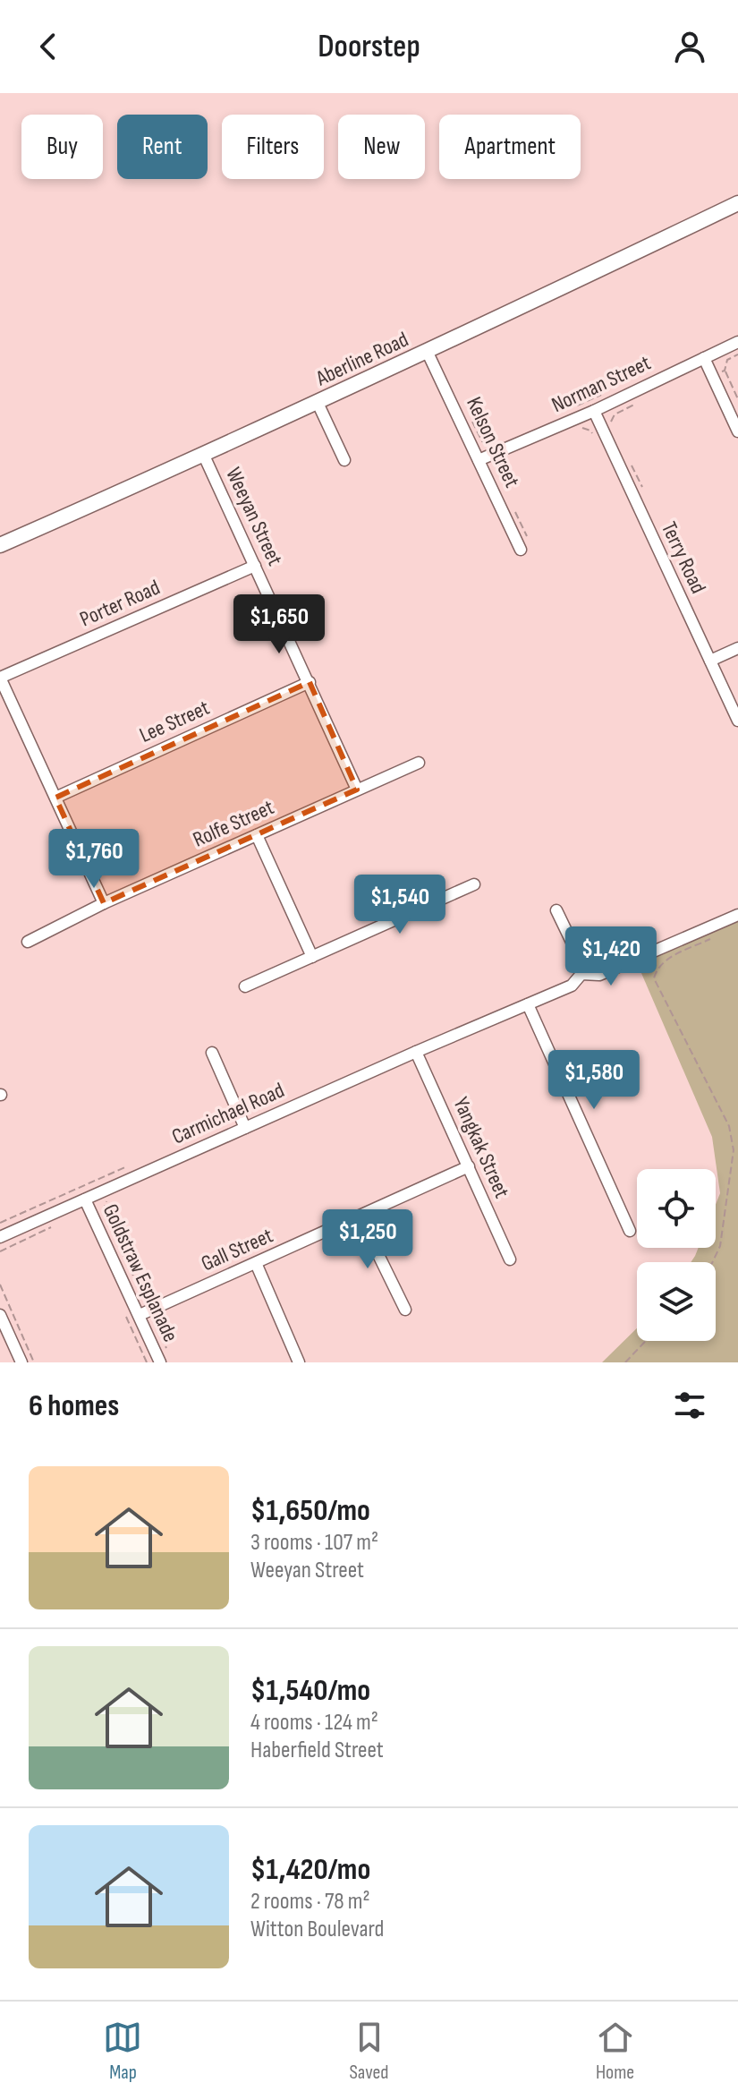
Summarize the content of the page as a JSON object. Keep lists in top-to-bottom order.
{
  "streets": {
    "street": [
      "Aberline Road",
      "Norman Street",
      "Kelson Street",
      "Weeyan Street",
      "Terry Road",
      "Porter Road",
      "Lee Street",
      "Rolfe Street",
      "Carmichael Road",
      "Yangkak Street",
      "Gall Street",
      "Goldstraw Esplanade"
    ]
  },
  "crossings": [
    ["Aberline Road", "Kelson Street"],
    ["Aberline Road", "Weeyan Street"],
    ["Norman Street", "Kelson Street"],
    ["Norman Street", "Terry Road"],
    ["Weeyan Street", "Porter Road"],
    ["Weeyan Street", "Lee Street"],
    ["Weeyan Street", "Rolfe Street"],
    ["Carmichael Road", "Yangkak Street"],
    ["Carmichael Road", "Goldstraw Esplanade"],
    ["Yangkak Street", "Gall Street"],
    ["Gall Street", "Goldstraw Esplanade"]
  ],
  "page": {
    "header": "Doorstep",
    "chip": [
      "Buy",
      "Rent",
      "Filters",
      "New",
      "Apartment"
    ],
    "price": [
      "$1,650",
      "$1,760",
      "$1,540",
      "$1,420",
      "$1,580",
      "$1,250"
    ],
    "heading": "6 homes",
    "list": [
      {
        "name": "$1,650/mo",
        "note": "3 rooms · 107 m² · Weeyan Street"
      },
      {
        "name": "$1,540/mo",
        "note": "4 rooms · 124 m² · Haberfield Street"
      },
      {
        "name": "$1,420/mo",
        "note": "2 rooms · 78 m² · Witton Boulevard"
      }
    ],
    "tabs": ["Map", "Saved", "Home"]
  }
}
